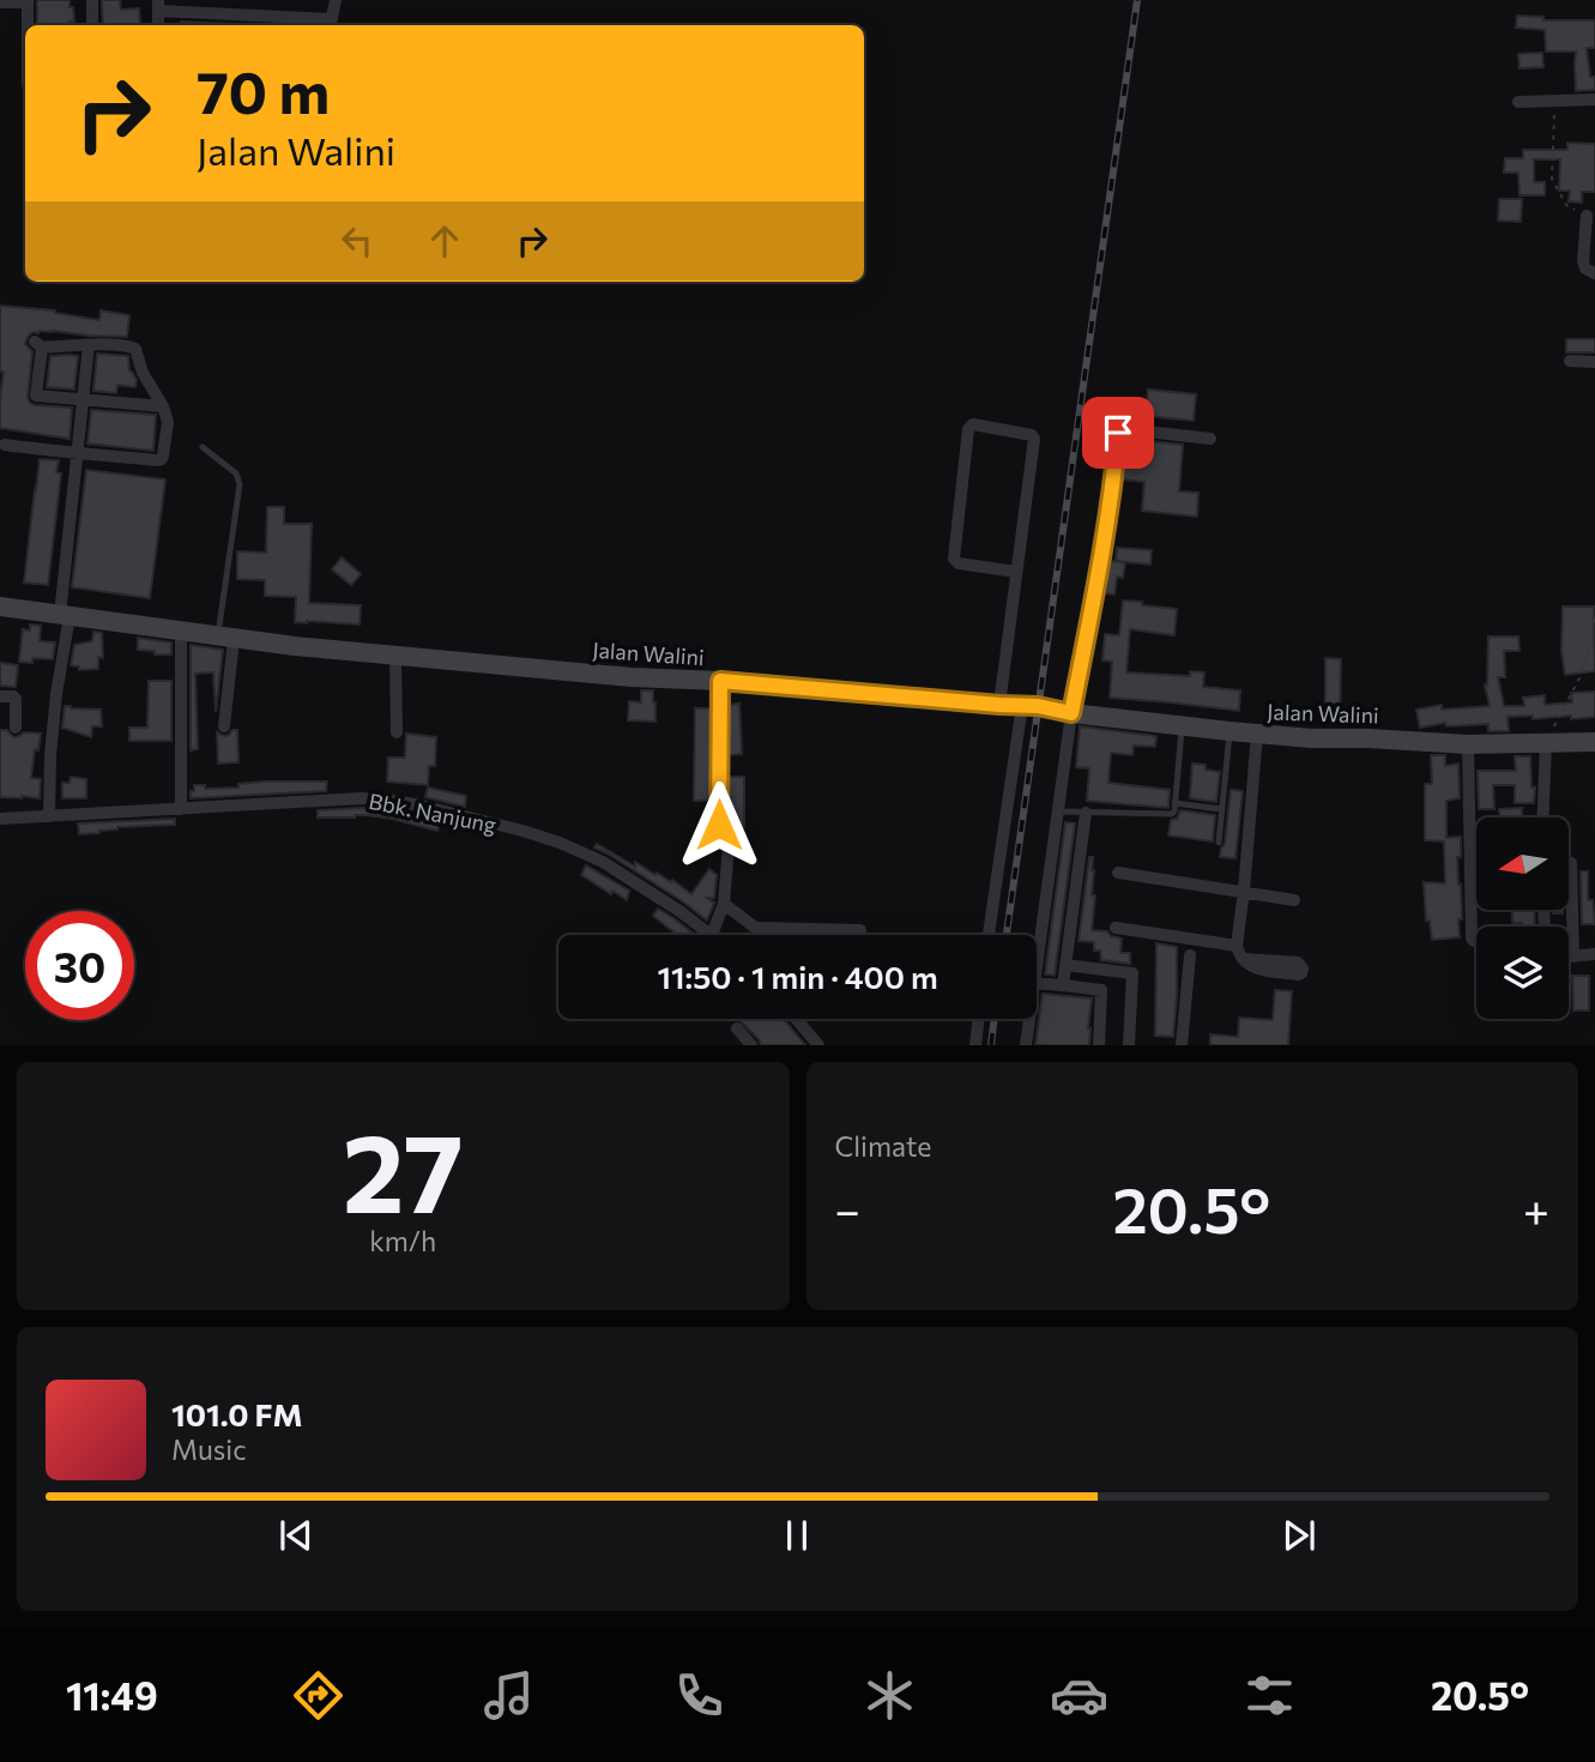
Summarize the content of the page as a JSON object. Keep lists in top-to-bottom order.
{
  "streets": {
    "street": ["Jalan Walini", "Bbk. Nanjung"]
  },
  "north": "left",
  "page": {
    "turn": ["70 m", "Jalan Walini"],
    "limit": "30",
    "trip": "11:50 · 1 min · 400 m",
    "tile": [
      ["27", "km/h"],
      "Climate"
    ],
    "heat": ["−", "20.5°", "+"],
    "song": ["101.0 FM", "Music"],
    "tabs": ["11:49", "20.5°"]
  }
}
